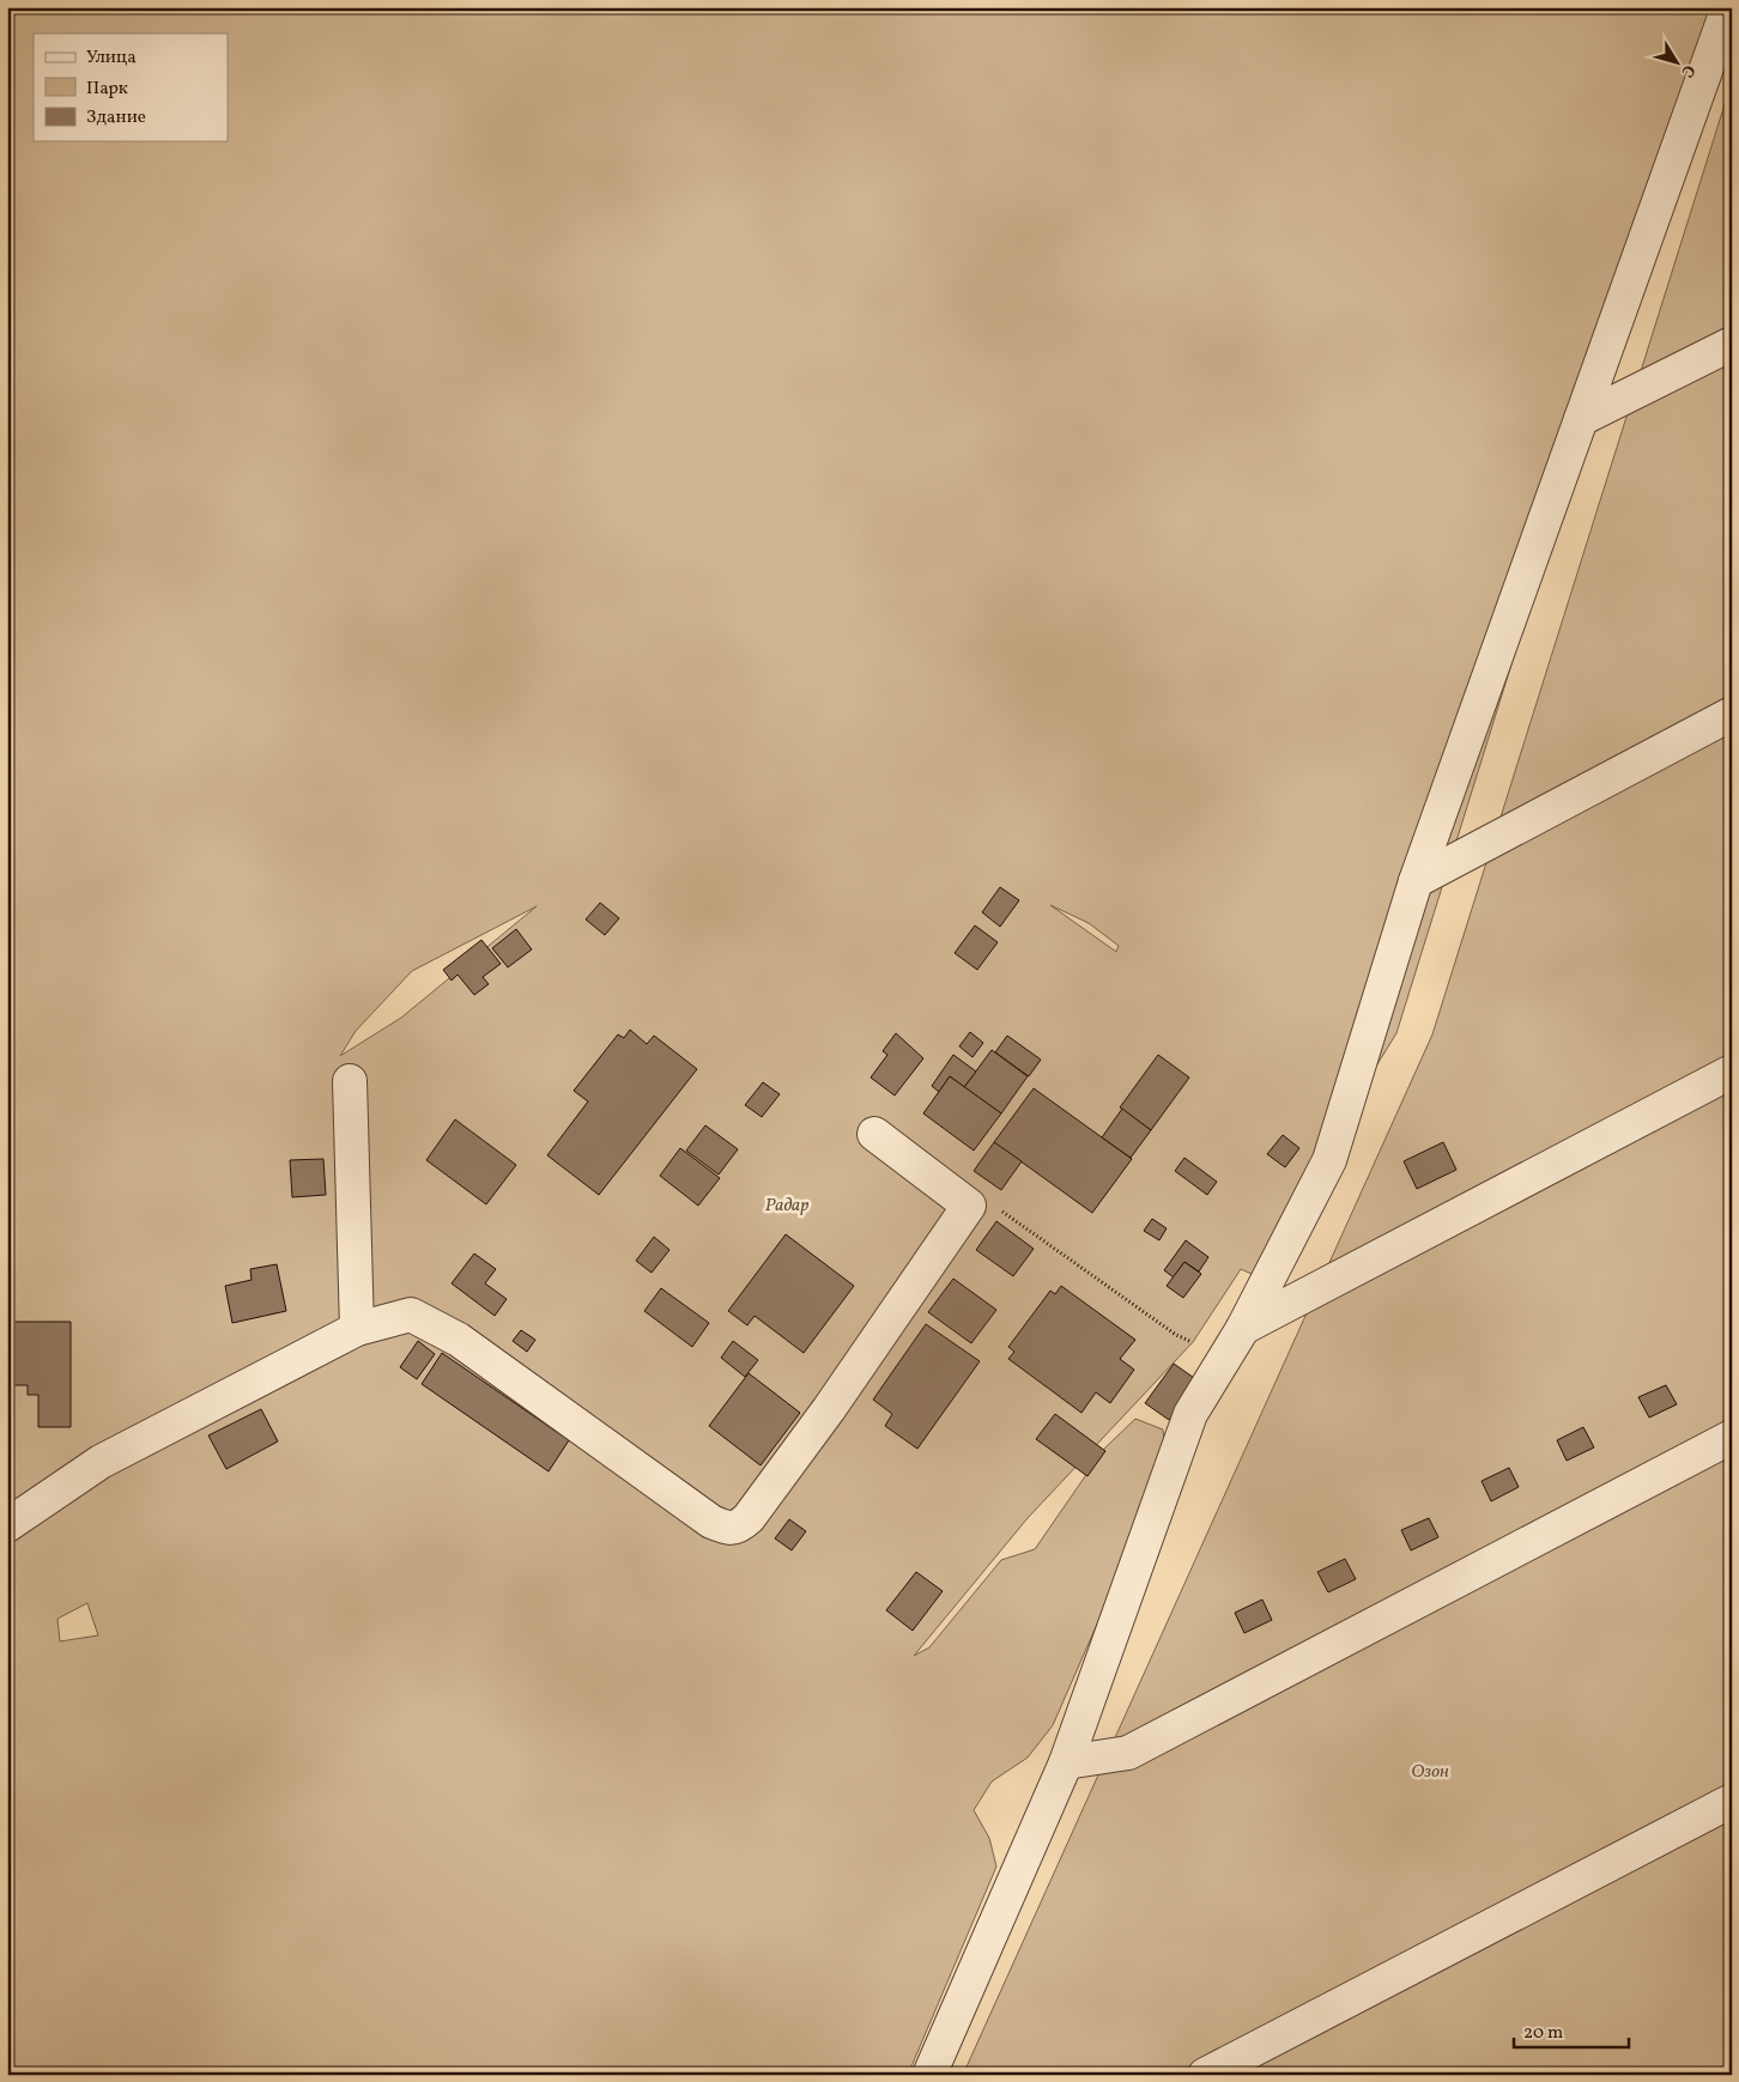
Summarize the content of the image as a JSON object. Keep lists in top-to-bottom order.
{
  "parks": ["Радар", "Озон"],
  "legend": ["Улица", "Парк", "Здание"],
  "scale_bar": "20 m",
  "north": "bottom right"
}
